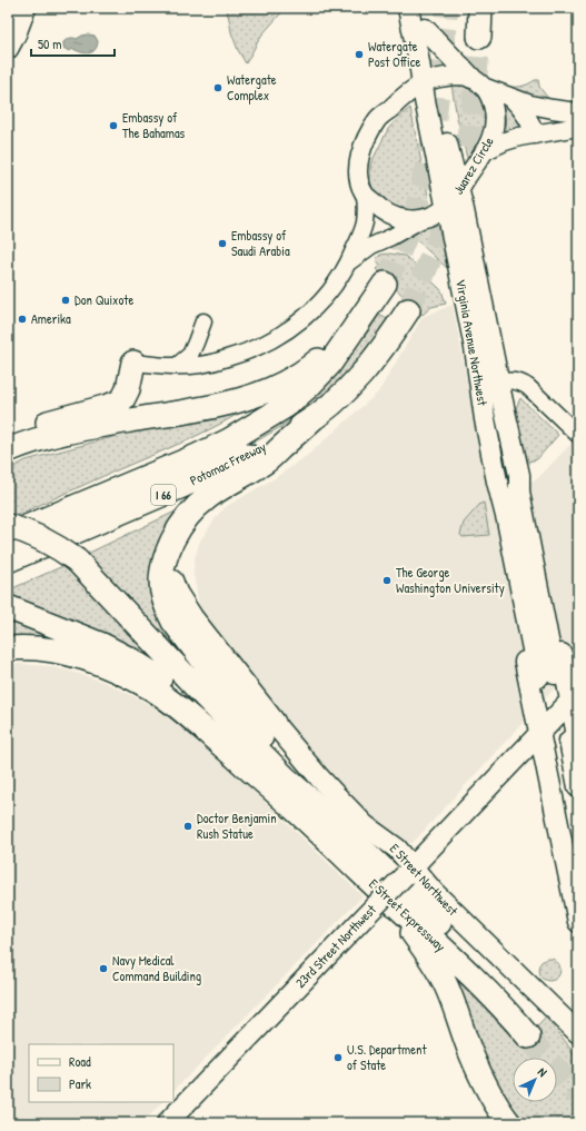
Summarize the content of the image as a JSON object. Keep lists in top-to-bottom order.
{
  "streets": {
    "highway": ["Potomac Freeway", "I 66", "E Street Expressway"],
    "main road": [
      "Juarez Circle",
      "Virginia Avenue Northwest",
      "E Street Northwest",
      "23rd Street Northwest"
    ]
  },
  "crossings": [
    ["Juarez Circle", "Virginia Avenue Northwest"],
    ["E Street Northwest", "23rd Street Northwest"],
    ["E Street Expressway", "23rd Street Northwest"]
  ],
  "places": [
    "Watergate Post Office",
    "Watergate Complex",
    "Embassy of The Bahamas",
    "Embassy of Saudi Arabia",
    "Don Quixote",
    "Amerika",
    "The George Washington University",
    "Doctor Benjamin Rush Statue",
    "Navy Medical Command Building",
    "U.S. Department of State"
  ],
  "legend": ["Road", "Park"],
  "scale_bar": "50 m",
  "north": "top right"
}
